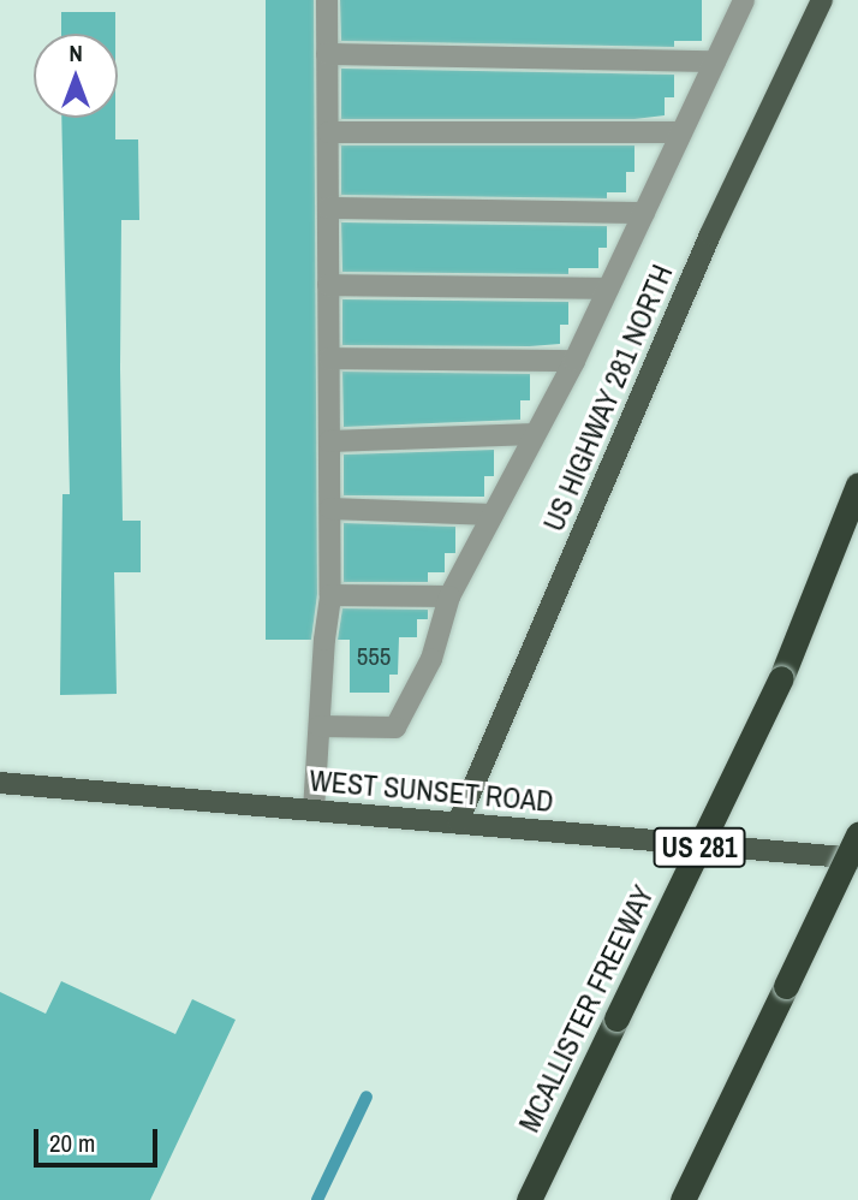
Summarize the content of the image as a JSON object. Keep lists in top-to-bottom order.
{
  "streets": {
    "highway": ["US 281", "MCALLISTER FREEWAY"],
    "main road": ["US HIGHWAY 281 NORTH", "WEST SUNSET ROAD"]
  },
  "crossings": [
    ["US HIGHWAY 281 NORTH", "WEST SUNSET ROAD"]
  ],
  "house_numbers": ["555"],
  "scale_bar": "20 m",
  "north": "top"
}
